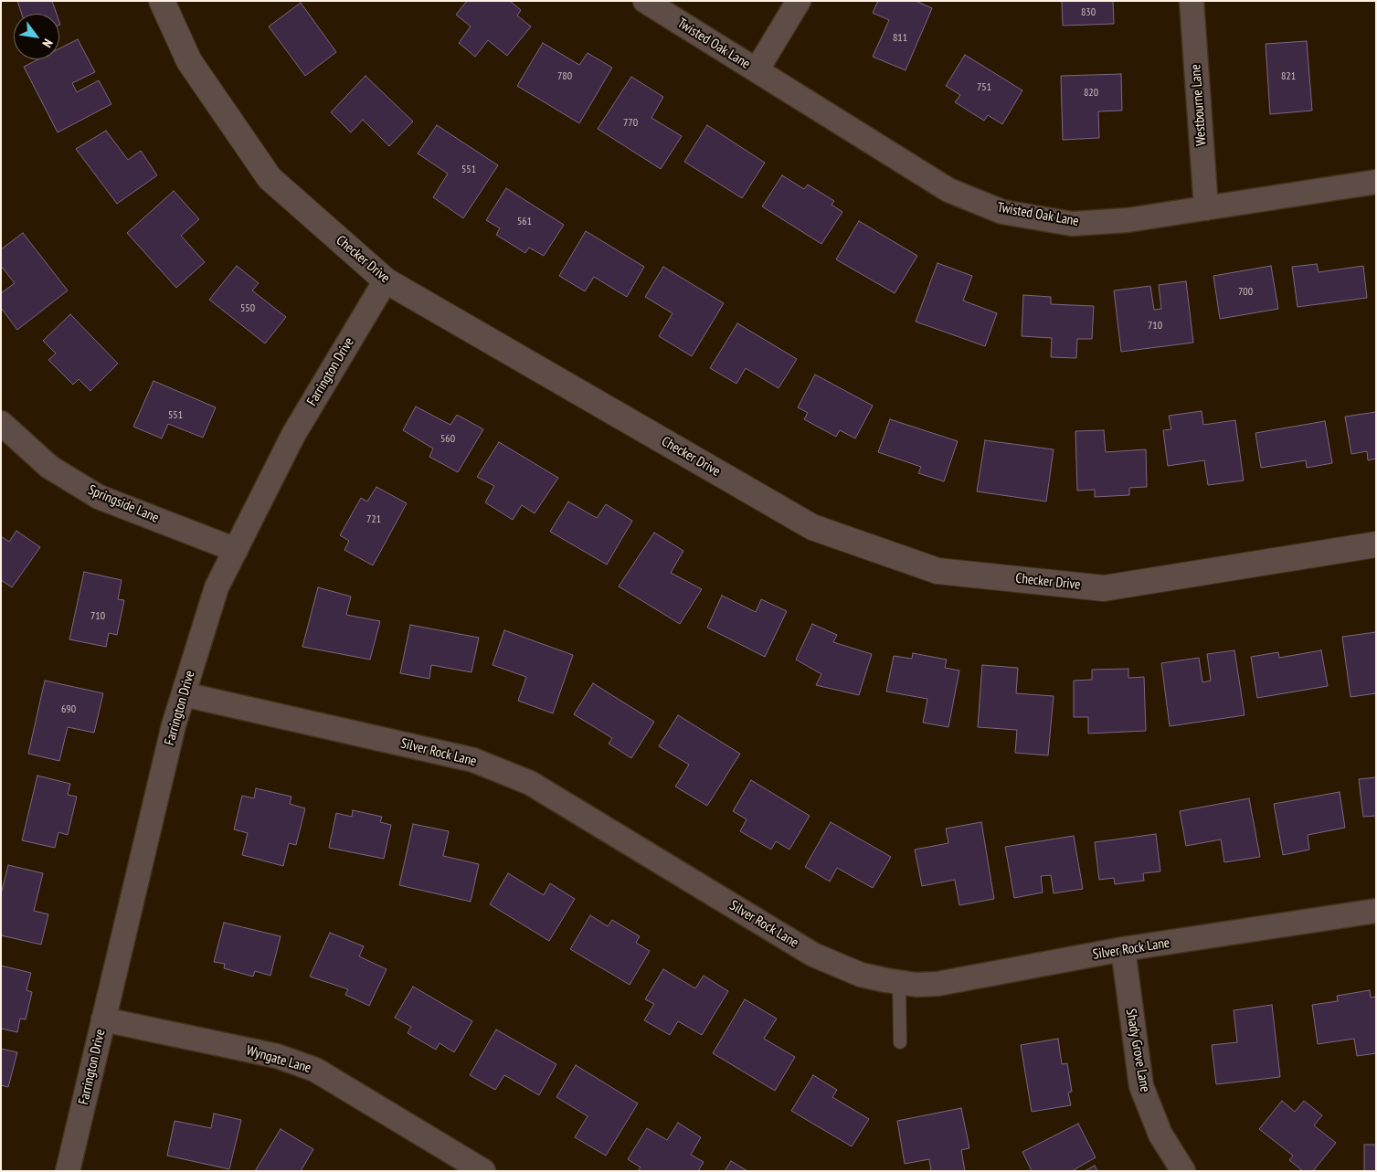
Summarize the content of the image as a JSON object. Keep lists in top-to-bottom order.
{
  "streets": {
    "street": [
      "Twisted Oak Lane",
      "Westbourne Lane",
      "Checker Drive",
      "Farrington Drive",
      "Springside Lane",
      "Silver Rock Lane",
      "Shady Grove Lane",
      "Wyngate Lane"
    ]
  },
  "crossings": [
    ["Twisted Oak Lane", "Westbourne Lane"],
    ["Checker Drive", "Farrington Drive"],
    ["Farrington Drive", "Springside Lane"],
    ["Farrington Drive", "Silver Rock Lane"],
    ["Farrington Drive", "Wyngate Lane"],
    ["Silver Rock Lane", "Shady Grove Lane"]
  ],
  "house_numbers": [
    "830",
    "811",
    "780",
    "821",
    "751",
    "820",
    "770",
    "551",
    "561",
    "700",
    "550",
    "710",
    "551",
    "560",
    "721",
    "710",
    "690"
  ],
  "north": "bottom right"
}
